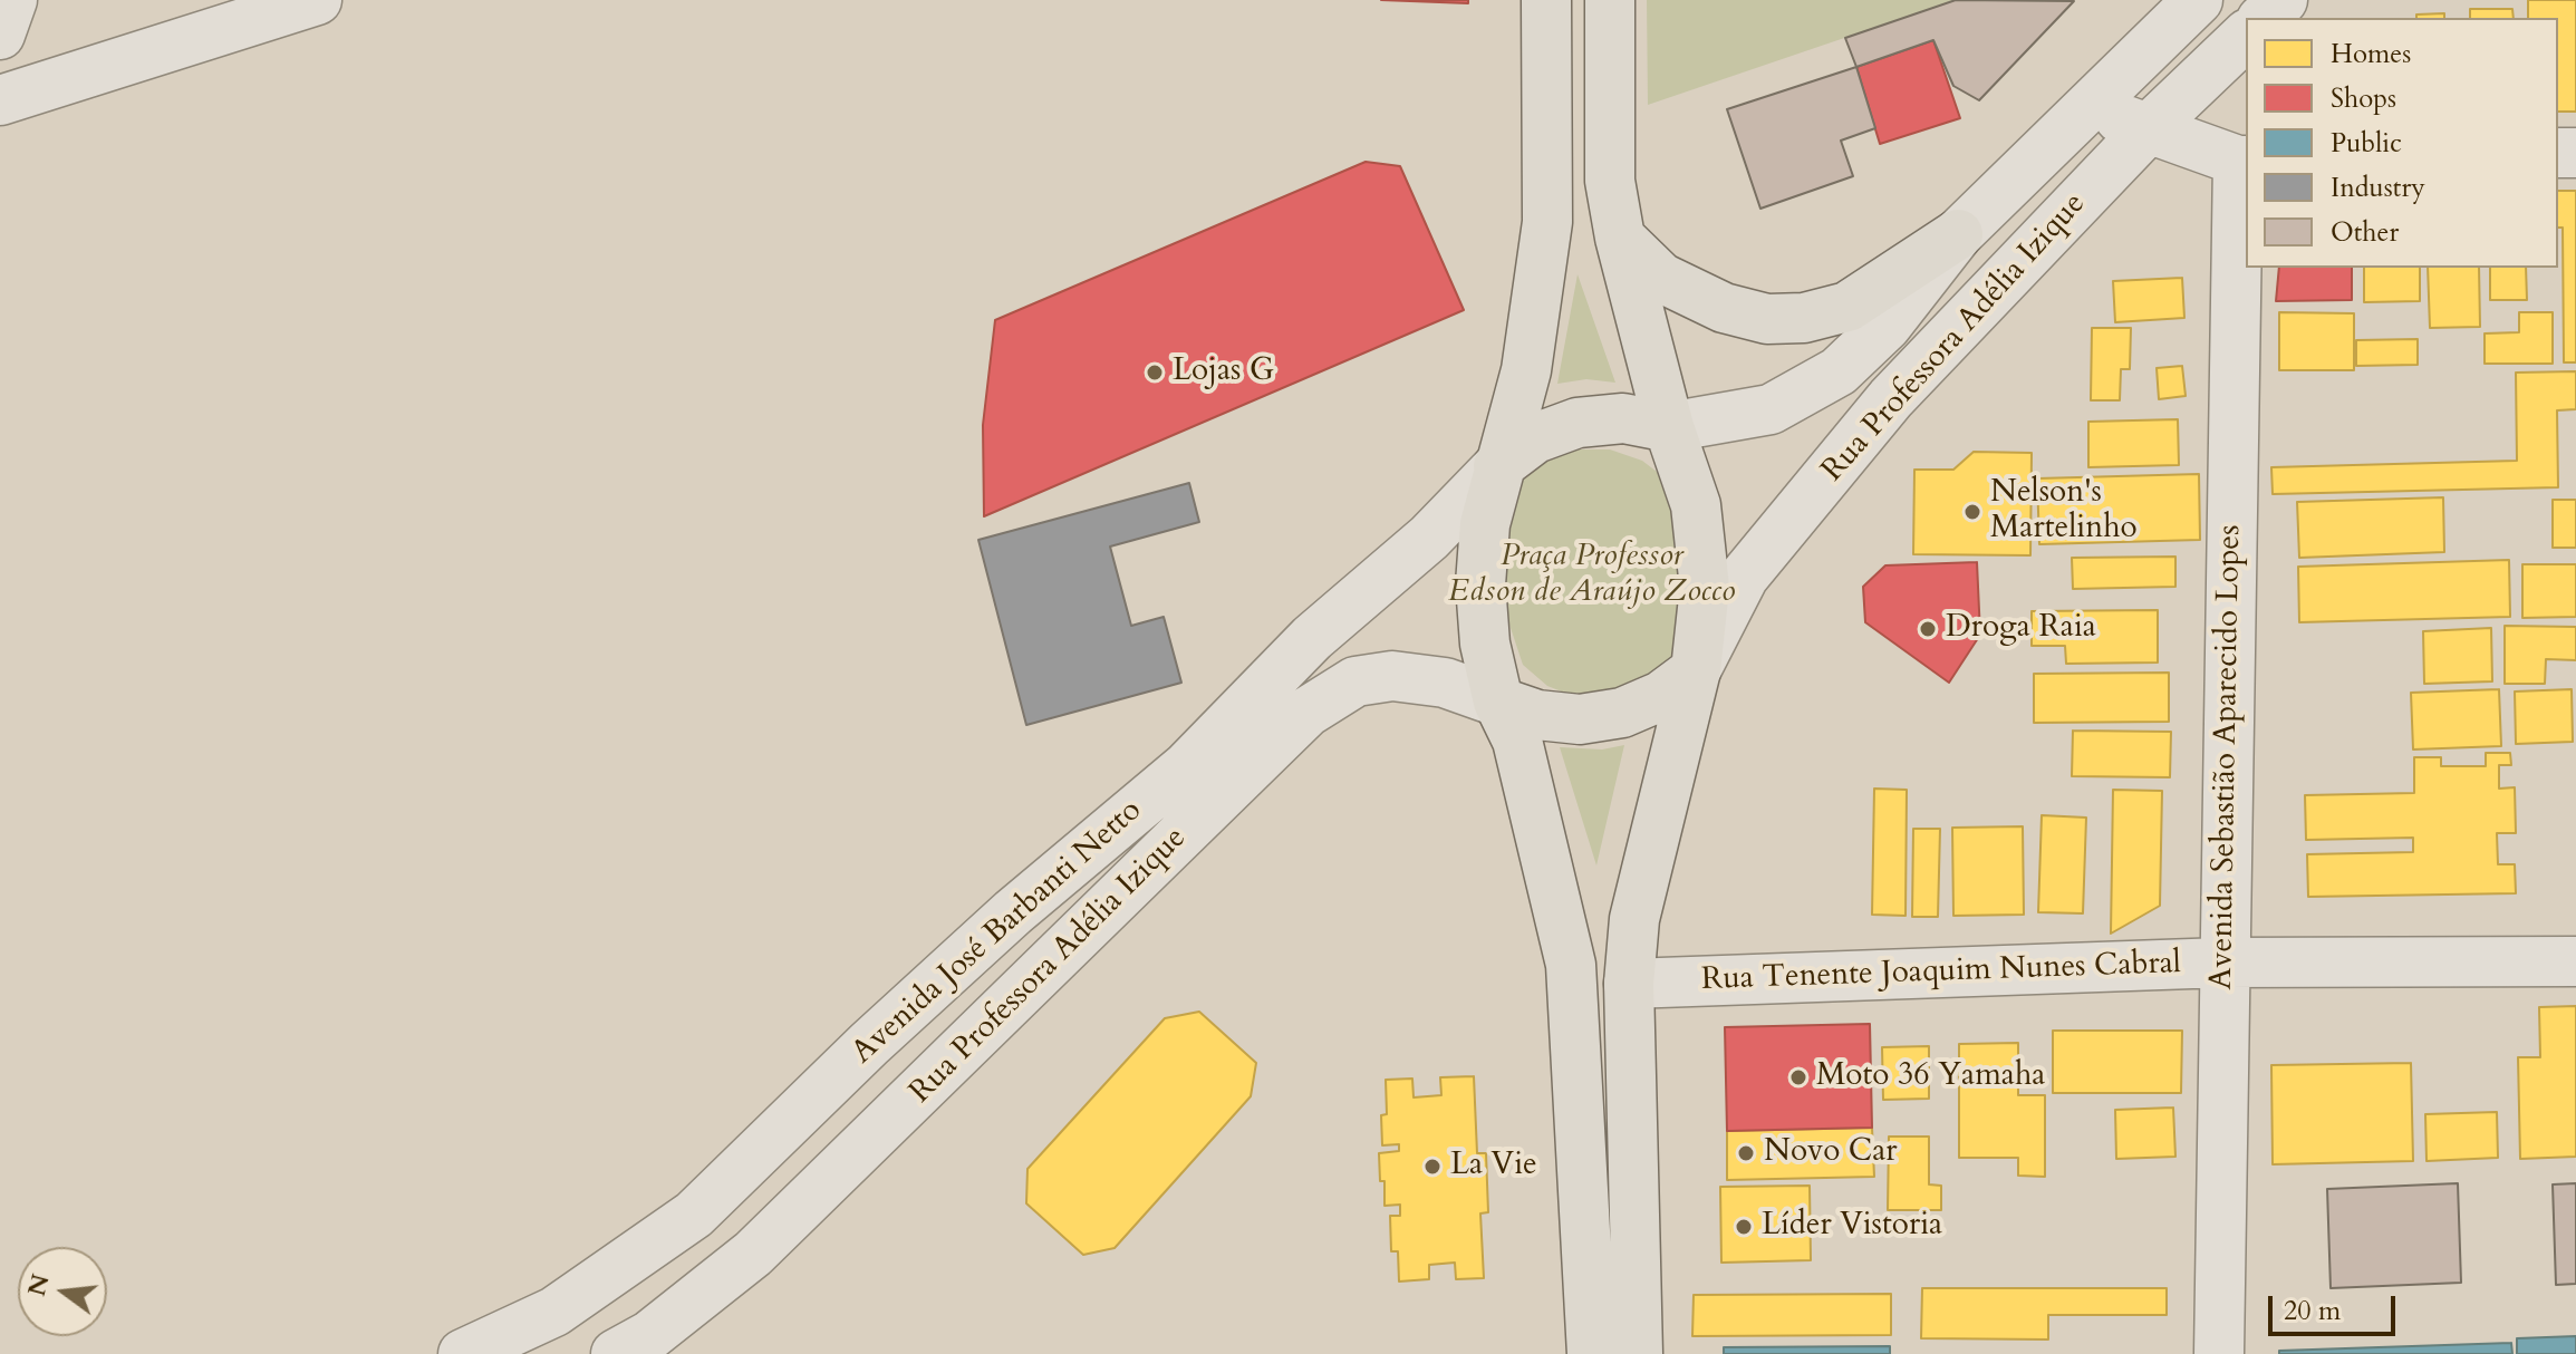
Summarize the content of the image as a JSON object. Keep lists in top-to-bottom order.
{
  "streets": {
    "street": [
      "Rua Professora Adélia Izique",
      "Avenida Sebastião Aparecido Lopes",
      "Avenida José Barbanti Netto",
      "Rua Tenente Joaquim Nunes Cabral"
    ]
  },
  "crossings": [
    ["Rua Professora Adélia Izique", "Avenida José Barbanti Netto"],
    ["Avenida Sebastião Aparecido Lopes", "Rua Tenente Joaquim Nunes Cabral"]
  ],
  "parks": ["Praça Professor Edson de Araújo Zocco"],
  "places": [
    "Lojas G",
    "Nelson's Martelinho",
    "Droga Raia",
    "Moto 36 Yamaha",
    "Novo Car",
    "La Vie",
    "Líder Vistoria"
  ],
  "legend": [
    "Homes",
    "Shops",
    "Public",
    "Industry",
    "Other"
  ],
  "scale_bar": "20 m",
  "north": "left"
}
